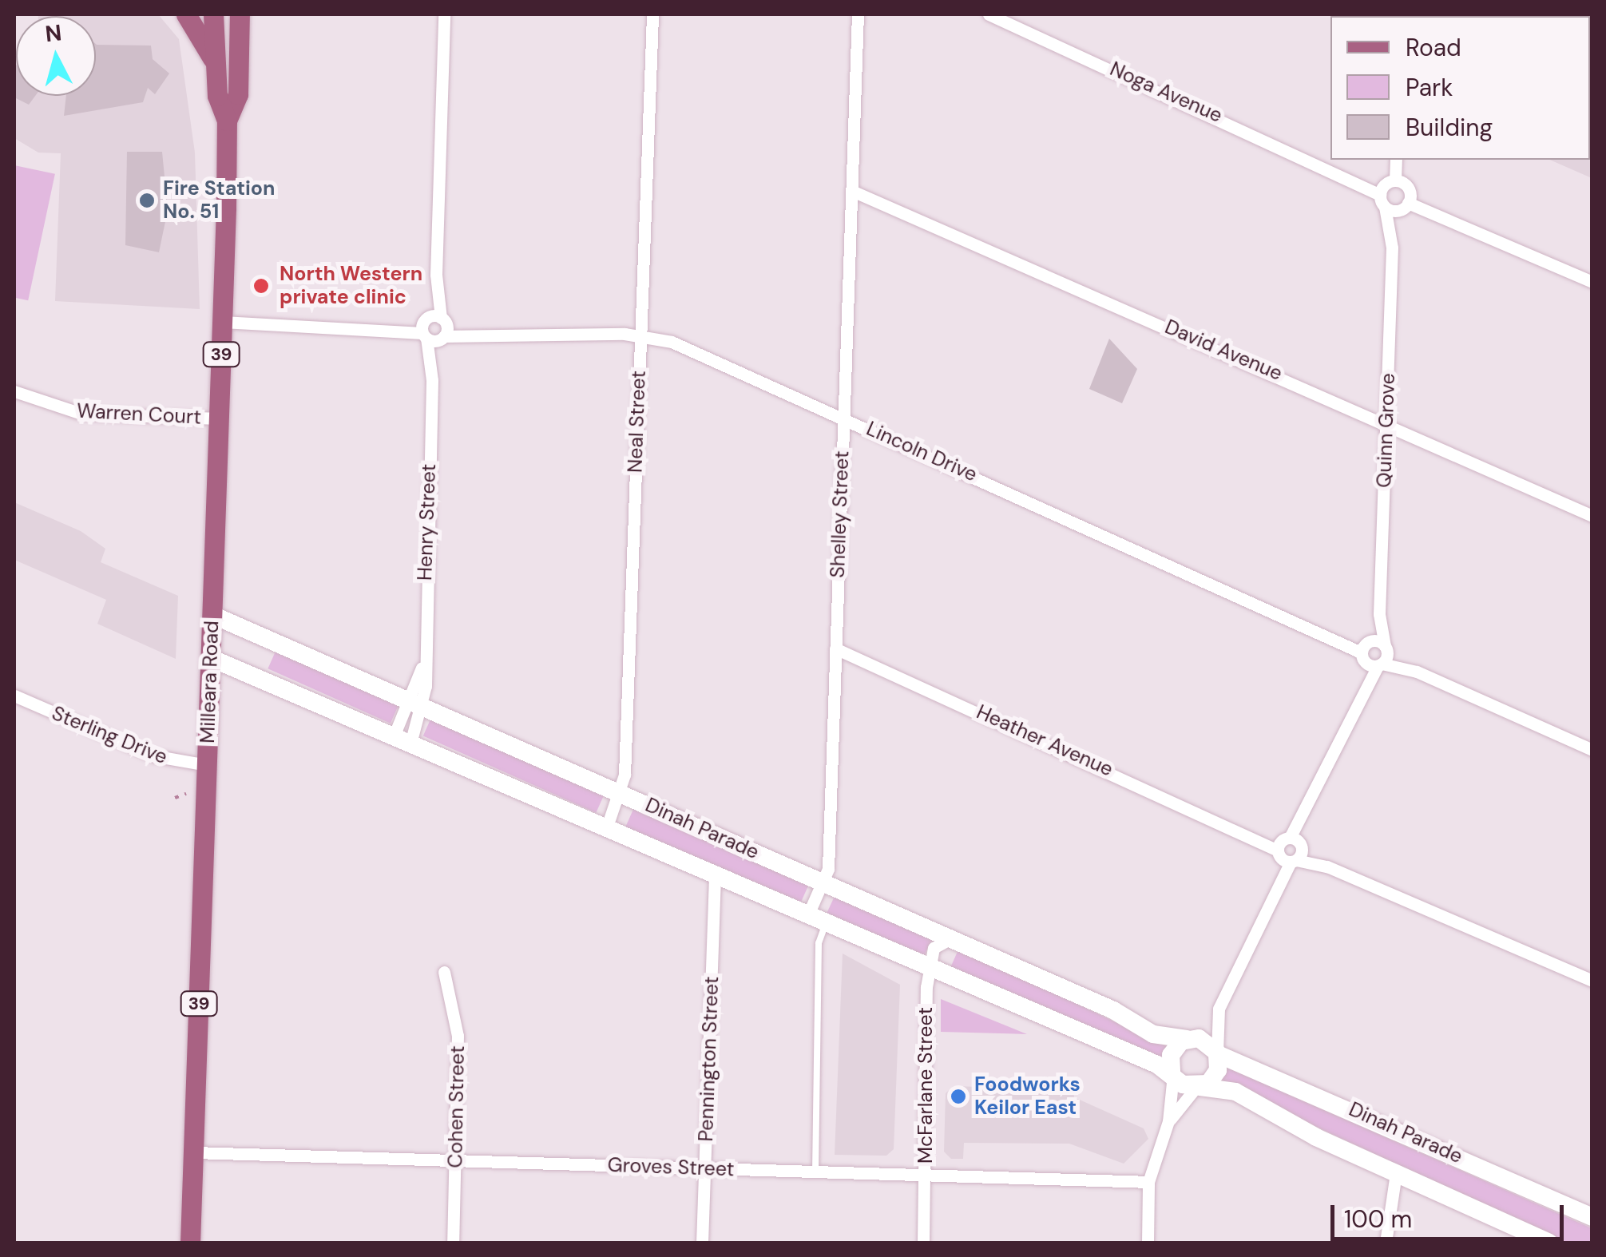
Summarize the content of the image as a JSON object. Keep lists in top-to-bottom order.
{
  "streets": {
    "main road": ["39", "Milleara Road"],
    "street": [
      "Noga Avenue",
      "David Avenue",
      "Warren Court",
      "Neal Street",
      "Quinn Grove",
      "Lincoln Drive",
      "Shelley Street",
      "Henry Street",
      "Sterling Drive",
      "Heather Avenue",
      "Dinah Parade",
      "Pennington Street",
      "McFarlane Street",
      "Cohen Street",
      "Groves Street"
    ]
  },
  "crossings": [
    ["Noga Avenue", "Quinn Grove"],
    ["David Avenue", "Quinn Grove"],
    ["David Avenue", "Shelley Street"],
    ["39", "Milleara Road"],
    ["Warren Court", "Milleara Road"],
    ["Neal Street", "Lincoln Drive"],
    ["Neal Street", "Dinah Parade"],
    ["Quinn Grove", "Lincoln Drive"],
    ["Quinn Grove", "Heather Avenue"],
    ["Quinn Grove", "Dinah Parade"],
    ["Lincoln Drive", "Shelley Street"],
    ["Lincoln Drive", "Henry Street"],
    ["Lincoln Drive", "Milleara Road"],
    ["Shelley Street", "Heather Avenue"],
    ["Shelley Street", "Dinah Parade"],
    ["Henry Street", "Dinah Parade"],
    ["Milleara Road", "Sterling Drive"],
    ["Milleara Road", "Dinah Parade"],
    ["Milleara Road", "Groves Street"],
    ["Dinah Parade", "Pennington Street"],
    ["Dinah Parade", "McFarlane Street"],
    ["Pennington Street", "Groves Street"],
    ["McFarlane Street", "Groves Street"],
    ["Cohen Street", "Groves Street"]
  ],
  "places": ["Fire Station No. 51", "North Western private clinic", "Foodworks Keilor East"],
  "legend": ["Road", "Park", "Building"],
  "scale_bar": "100 m",
  "north": "top"
}
